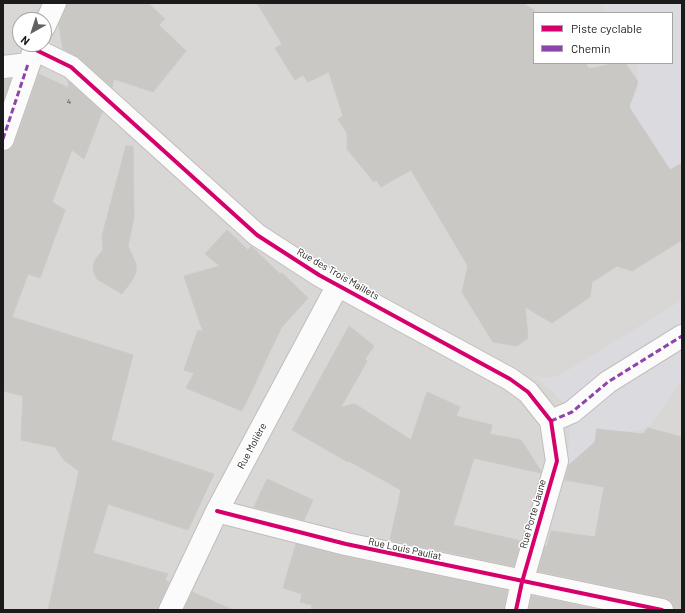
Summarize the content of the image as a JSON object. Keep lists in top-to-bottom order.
{
  "streets": {
    "street": [
      "Rue des Trois Maillets",
      "Rue Molière",
      "Rue Porte Jaune",
      "Rue Louis Pauliat"
    ]
  },
  "crossings": [
    ["Rue des Trois Maillets", "Rue Molière"],
    ["Rue des Trois Maillets", "Rue Porte Jaune"],
    ["Rue Molière", "Rue Louis Pauliat"],
    ["Rue Porte Jaune", "Rue Louis Pauliat"]
  ],
  "house_numbers": ["4"],
  "legend": ["Piste cyclable", "Chemin"],
  "north": "bottom left"
}
